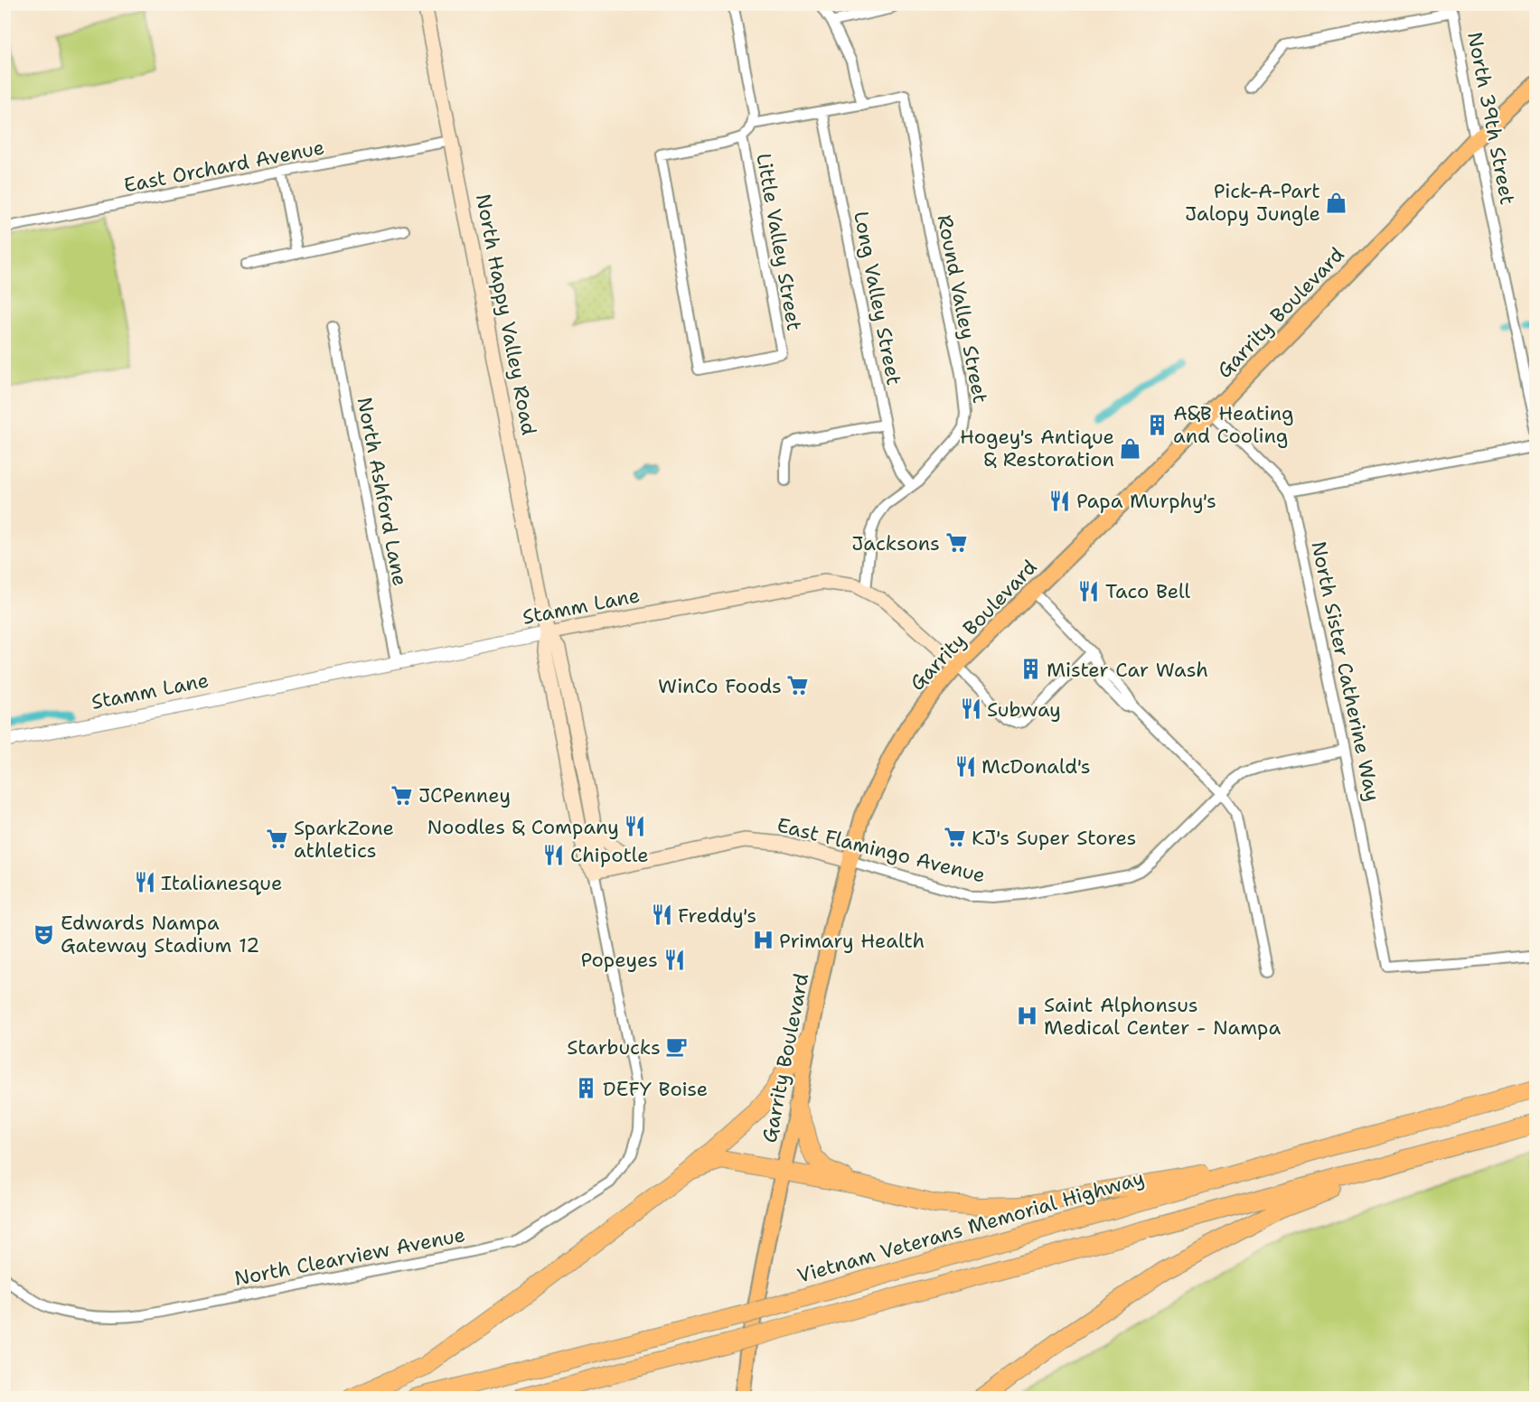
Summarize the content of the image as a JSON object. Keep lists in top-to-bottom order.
{
  "streets": {
    "highway": ["Vietnam Veterans Memorial Highway"],
    "main road": [
      "Garrity Boulevard",
      "North Happy Valley Road",
      "Stamm Lane",
      "East Flamingo Avenue"
    ],
    "street": [
      "North 39th Street",
      "East Orchard Avenue",
      "Little Valley Street",
      "Long Valley Street",
      "Round Valley Street",
      "North Ashford Lane",
      "North Sister Catherine Way",
      "North Clearview Avenue"
    ]
  },
  "crossings": [
    ["North 39th Street", "Garrity Boulevard"],
    ["East Orchard Avenue", "North Happy Valley Road"],
    ["Long Valley Street", "Round Valley Street"],
    ["Round Valley Street", "Stamm Lane"],
    ["Garrity Boulevard", "Stamm Lane"],
    ["Garrity Boulevard", "North Sister Catherine Way"],
    ["Garrity Boulevard", "East Flamingo Avenue"],
    ["North Happy Valley Road", "Stamm Lane"],
    ["North Happy Valley Road", "East Flamingo Avenue"],
    ["North Happy Valley Road", "North Clearview Avenue"],
    ["North Ashford Lane", "Stamm Lane"],
    ["North Sister Catherine Way", "East Flamingo Avenue"]
  ],
  "places": {
    "shop": ["Pick-A-Part Jalopy Jungle", "Hogey's Antique & Restoration"],
    "building": ["A&B Heating and Cooling", "Mister Car Wash", "DEFY Boise"],
    "restaurant": [
      "Papa Murphy's",
      "Taco Bell",
      "Subway",
      "McDonald's",
      "Noodles & Company",
      "Chipotle",
      "Italianesque",
      "Freddy's",
      "Popeyes"
    ],
    "supermarket": [
      "Jacksons",
      "WinCo Foods",
      "JCPenney",
      "KJ's Super Stores",
      "SparkZone athletics"
    ],
    "theatre": ["Edwards Nampa Gateway Stadium 12"],
    "hospital": ["Primary Health", "Saint Alphonsus Medical Center - Nampa"],
    "cafe": ["Starbucks"]
  }
}
